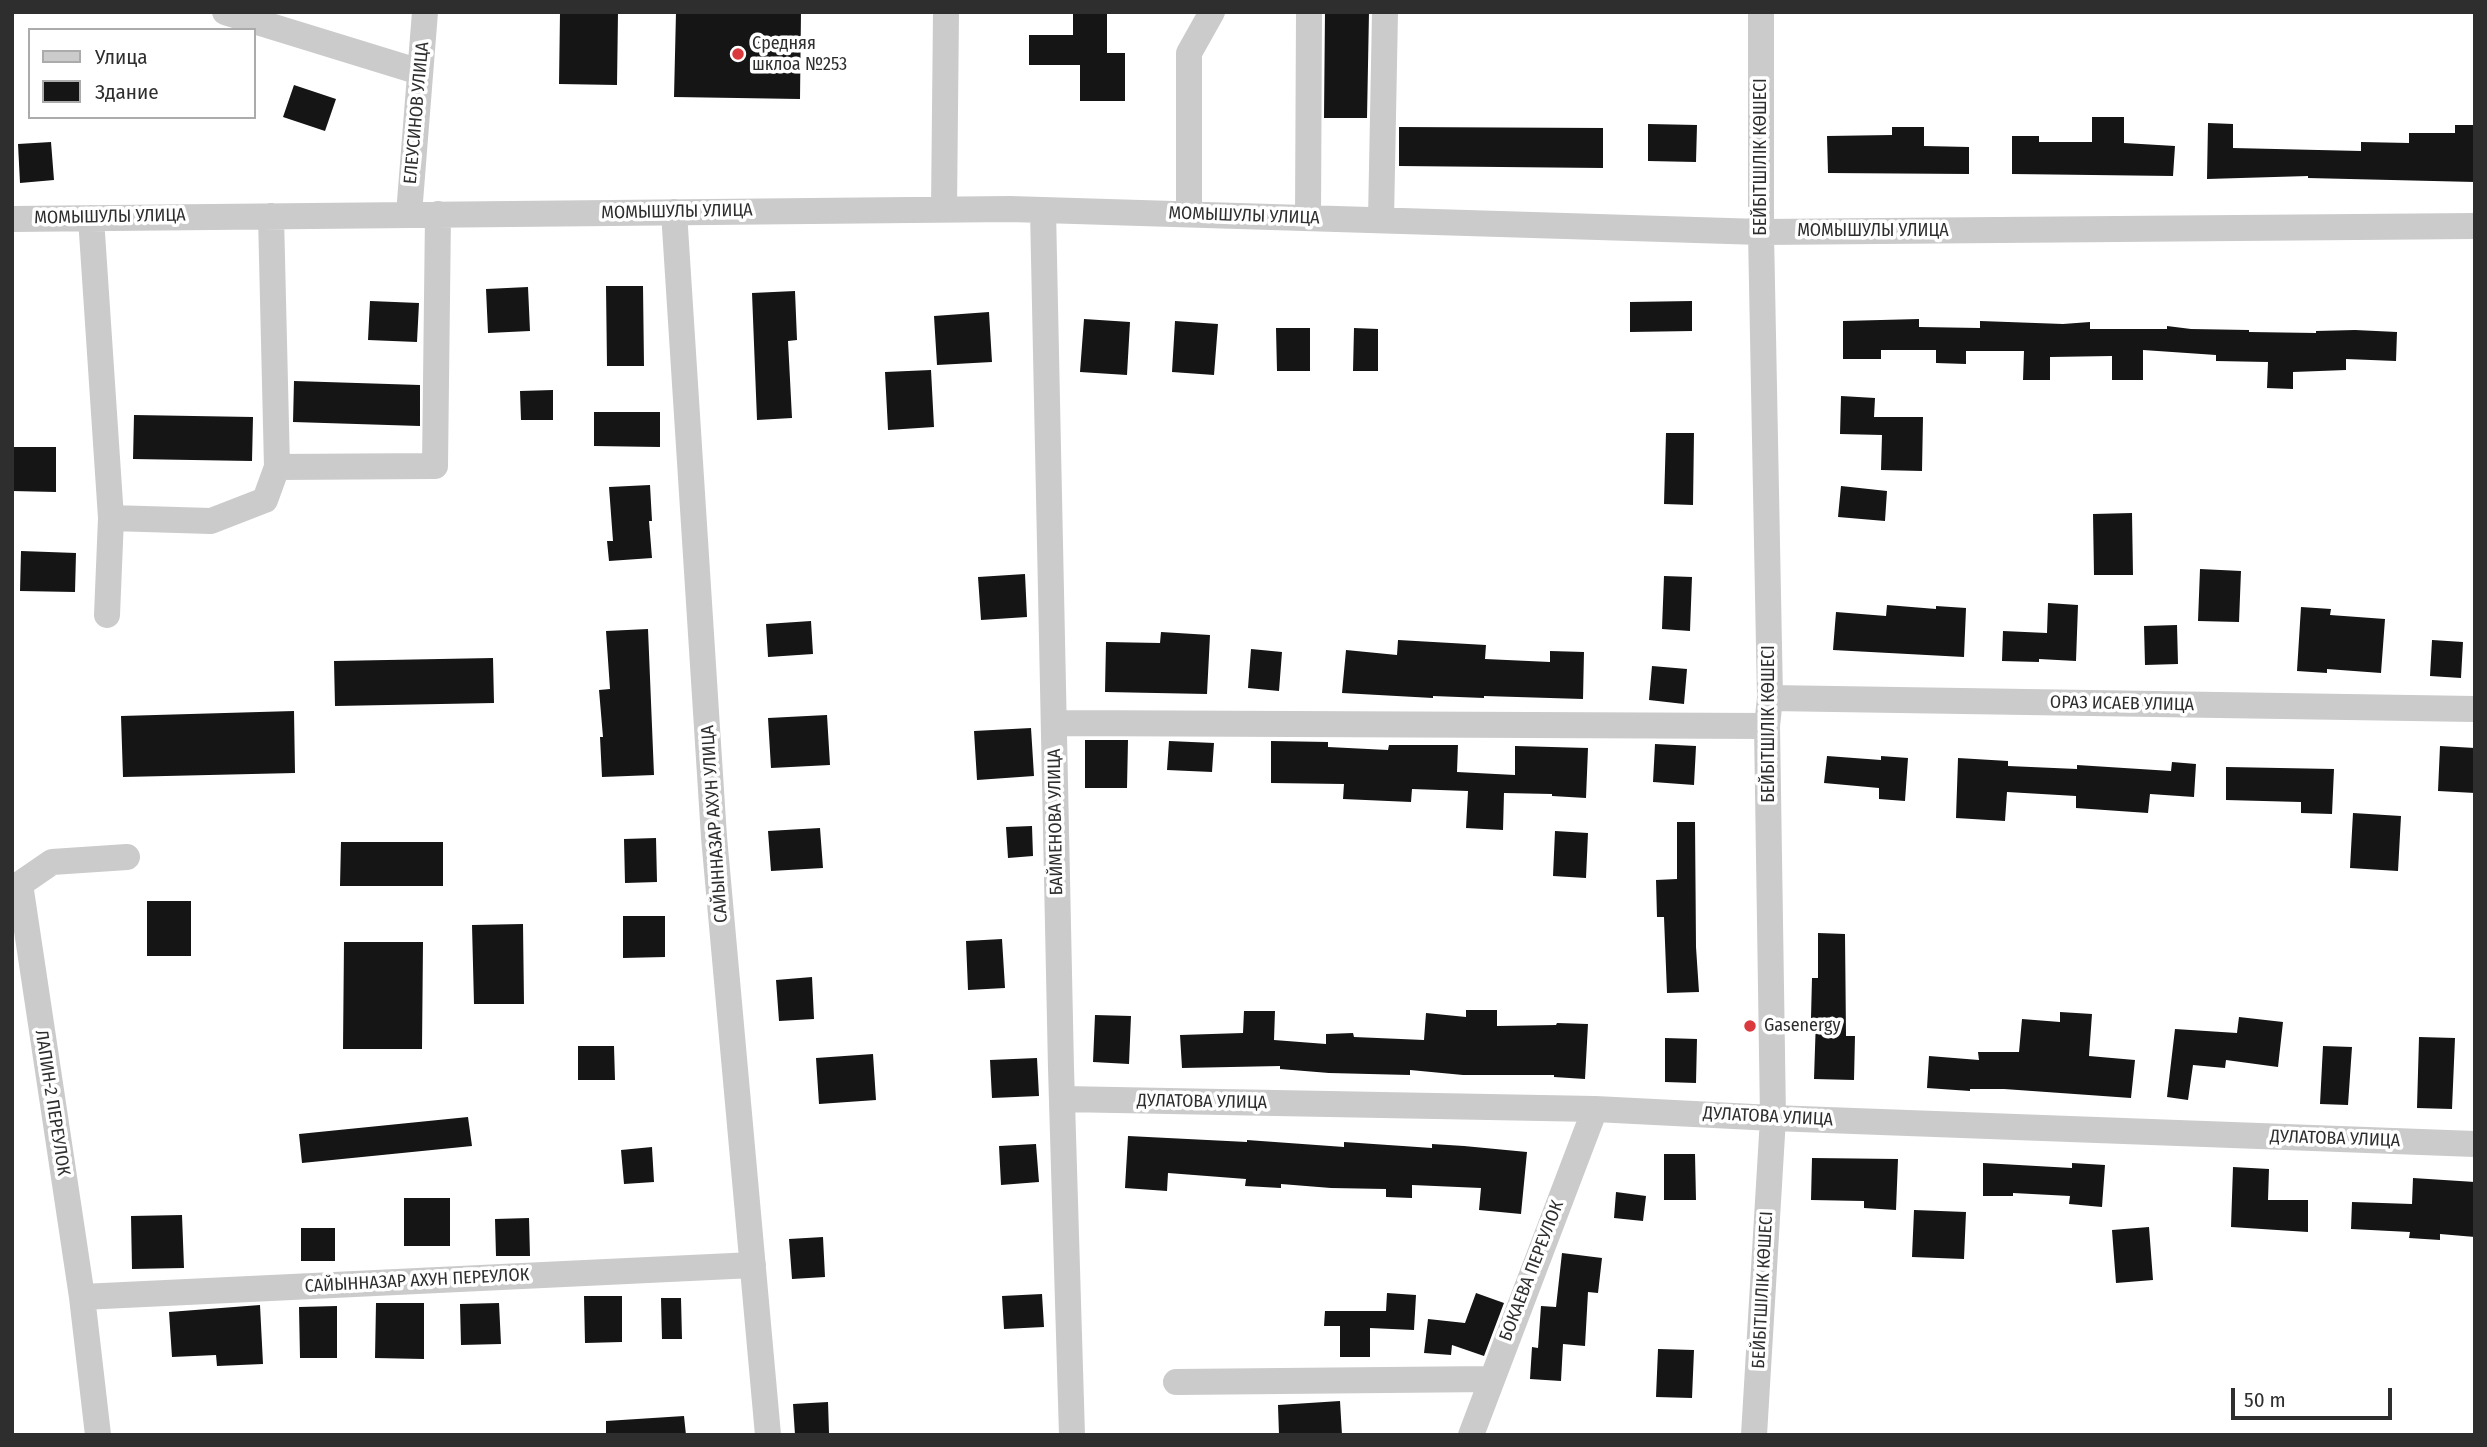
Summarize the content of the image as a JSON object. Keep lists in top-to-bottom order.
{
  "streets": {
    "street": [
      "ЕЛЕУСИНОВ УЛИЦА",
      "БЕЙБІТШІЛІК КӨШЕСІ",
      "МОМЫШУЛЫ УЛИЦА",
      "ОРАЗ ИСАЕВ УЛИЦА",
      "БАЙМЕНОВА УЛИЦА",
      "САЙЫННАЗАР АХУН УЛИЦА",
      "ДУЛАТОВА УЛИЦА",
      "ЛАПИН-2 ПЕРЕУЛОК",
      "БОКАЕВА ПЕРЕУЛОК",
      "САЙЫННАЗАР АХУН ПЕРЕУЛОК"
    ]
  },
  "crossings": [
    ["ЕЛЕУСИНОВ УЛИЦА", "МОМЫШУЛЫ УЛИЦА"],
    ["БЕЙБІТШІЛІК КӨШЕСІ", "МОМЫШУЛЫ УЛИЦА"],
    ["БЕЙБІТШІЛІК КӨШЕСІ", "ОРАЗ ИСАЕВ УЛИЦА"],
    ["БЕЙБІТШІЛІК КӨШЕСІ", "ДУЛАТОВА УЛИЦА"],
    ["МОМЫШУЛЫ УЛИЦА", "БАЙМЕНОВА УЛИЦА"],
    ["МОМЫШУЛЫ УЛИЦА", "САЙЫННАЗАР АХУН УЛИЦА"],
    ["БАЙМЕНОВА УЛИЦА", "ДУЛАТОВА УЛИЦА"],
    ["САЙЫННАЗАР АХУН УЛИЦА", "САЙЫННАЗАР АХУН ПЕРЕУЛОК"],
    ["ДУЛАТОВА УЛИЦА", "БОКАЕВА ПЕРЕУЛОК"],
    ["ЛАПИН-2 ПЕРЕУЛОК", "САЙЫННАЗАР АХУН ПЕРЕУЛОК"]
  ],
  "places": ["Средняя шклоа №253", "Gasenergy"],
  "legend": ["Улица", "Здание"],
  "scale_bar": "50 m"
}
